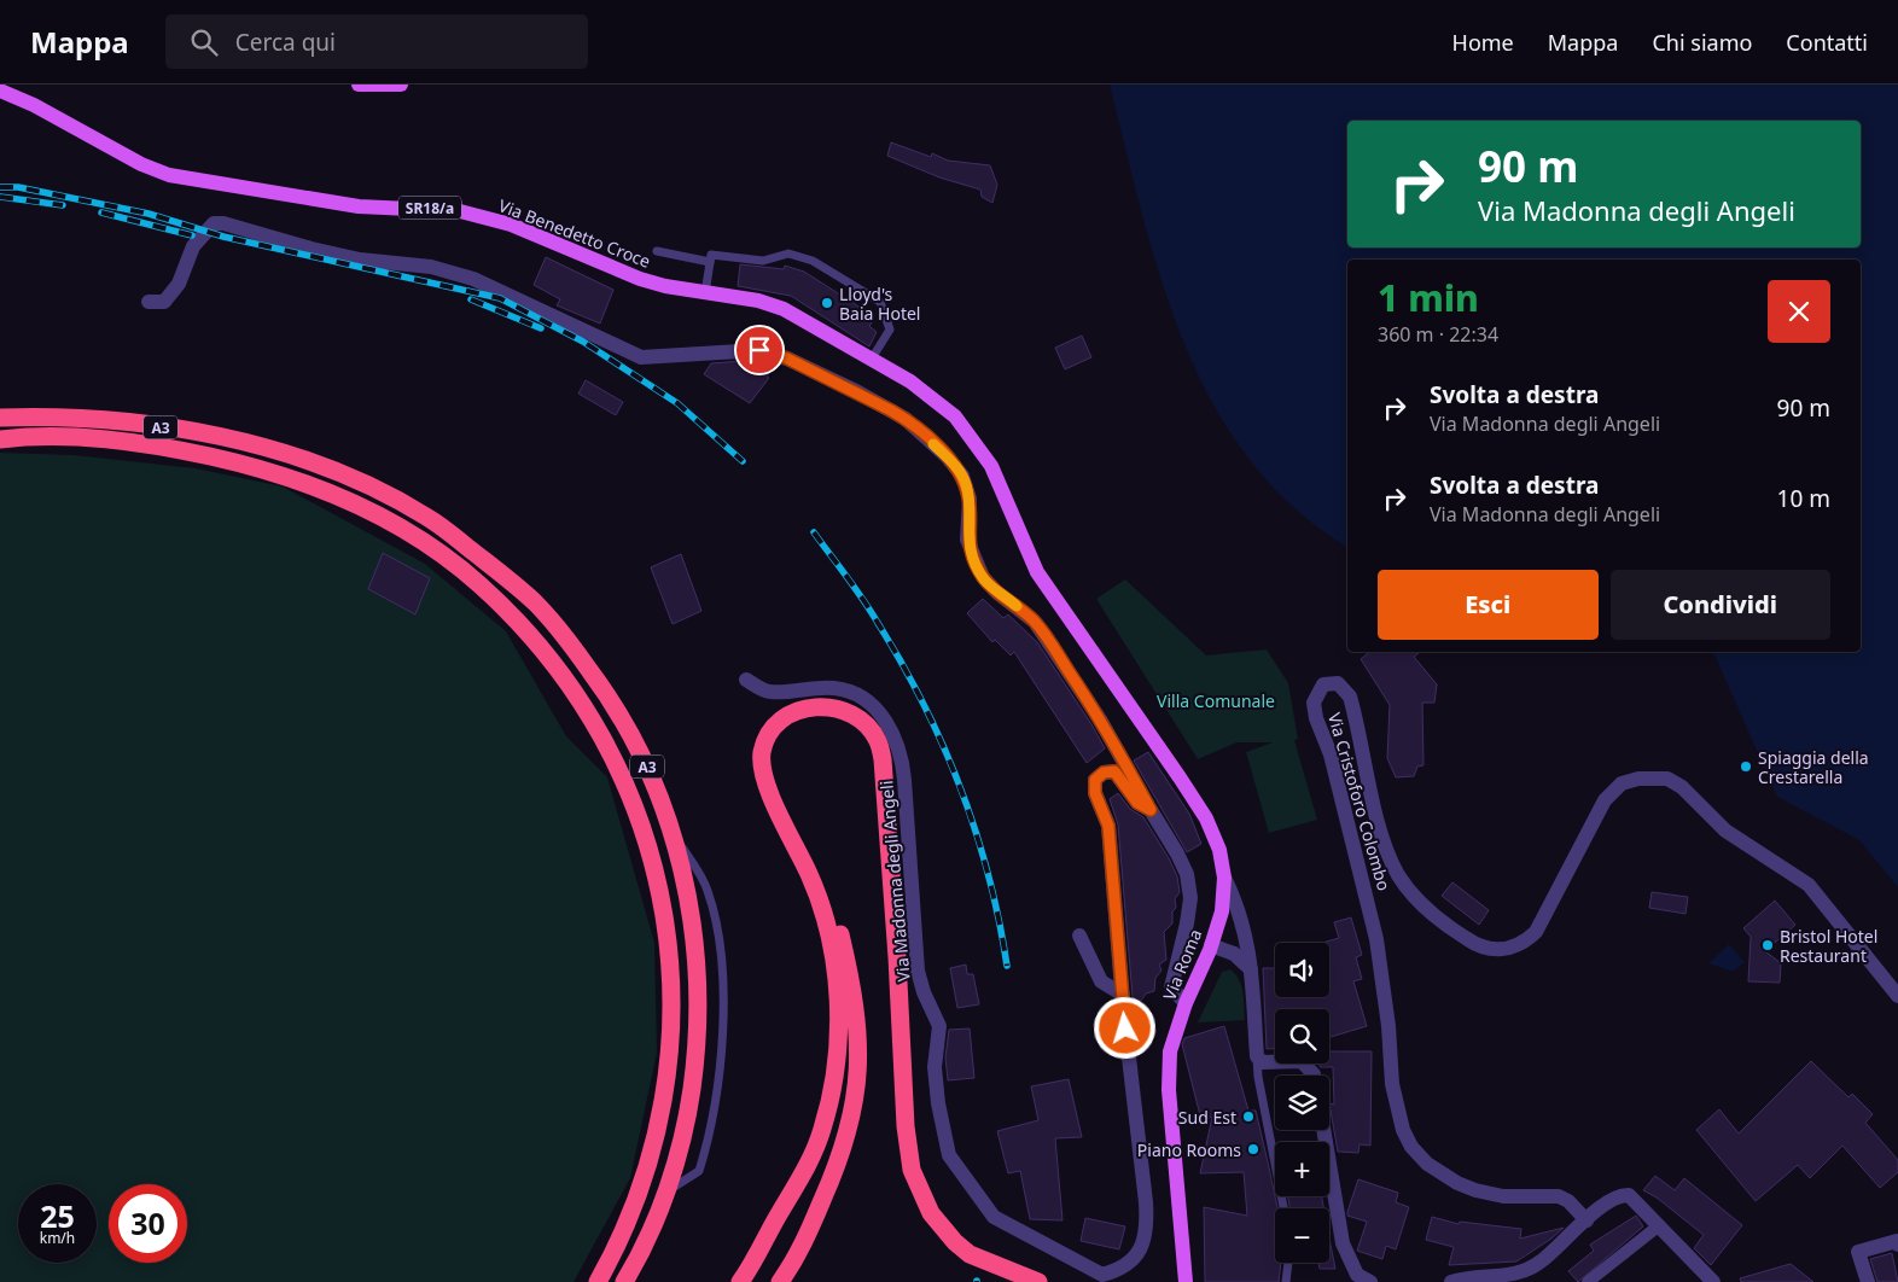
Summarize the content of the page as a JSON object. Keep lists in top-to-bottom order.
{
  "streets": {
    "highway": ["A3"],
    "main road": ["SR18/a", "Via Benedetto Croce", "Via Roma"],
    "street": ["Via Cristoforo Colombo", "Via Madonna degli Angeli"]
  },
  "crossings": [
    ["SR18/a", "Via Benedetto Croce"],
    ["SR18/a", "Via Roma"],
    ["Via Madonna degli Angeli", "Via Roma"]
  ],
  "parks": ["Villa Comunale"],
  "places": [
    "Lloyd's Baia Hotel",
    "Spiaggia della Crestarella",
    "Bristol Hotel Restaurant",
    "Sud Est",
    "Piano Rooms"
  ],
  "page": {
    "header": "Mappa",
    "search": "Cerca qui",
    "nav": [
      "Home",
      "Mappa",
      "Chi siamo",
      "Contatti"
    ],
    "turn": ["90 m", "Via Madonna degli Angeli"],
    "heading": ["1 min", "360 m · 22:34"],
    "list": [
      {
        "name": "Svolta a destra",
        "note": "Via Madonna degli Angeli",
        "value": "90 m"
      },
      {
        "name": "Svolta a destra",
        "note": "Via Madonna degli Angeli",
        "value": "10 m"
      }
    ],
    "buttons": ["Esci", "Condividi"],
    "map_buttons": ["+", "−"],
    "speed": "25 km/h",
    "limit": "30"
  }
}
